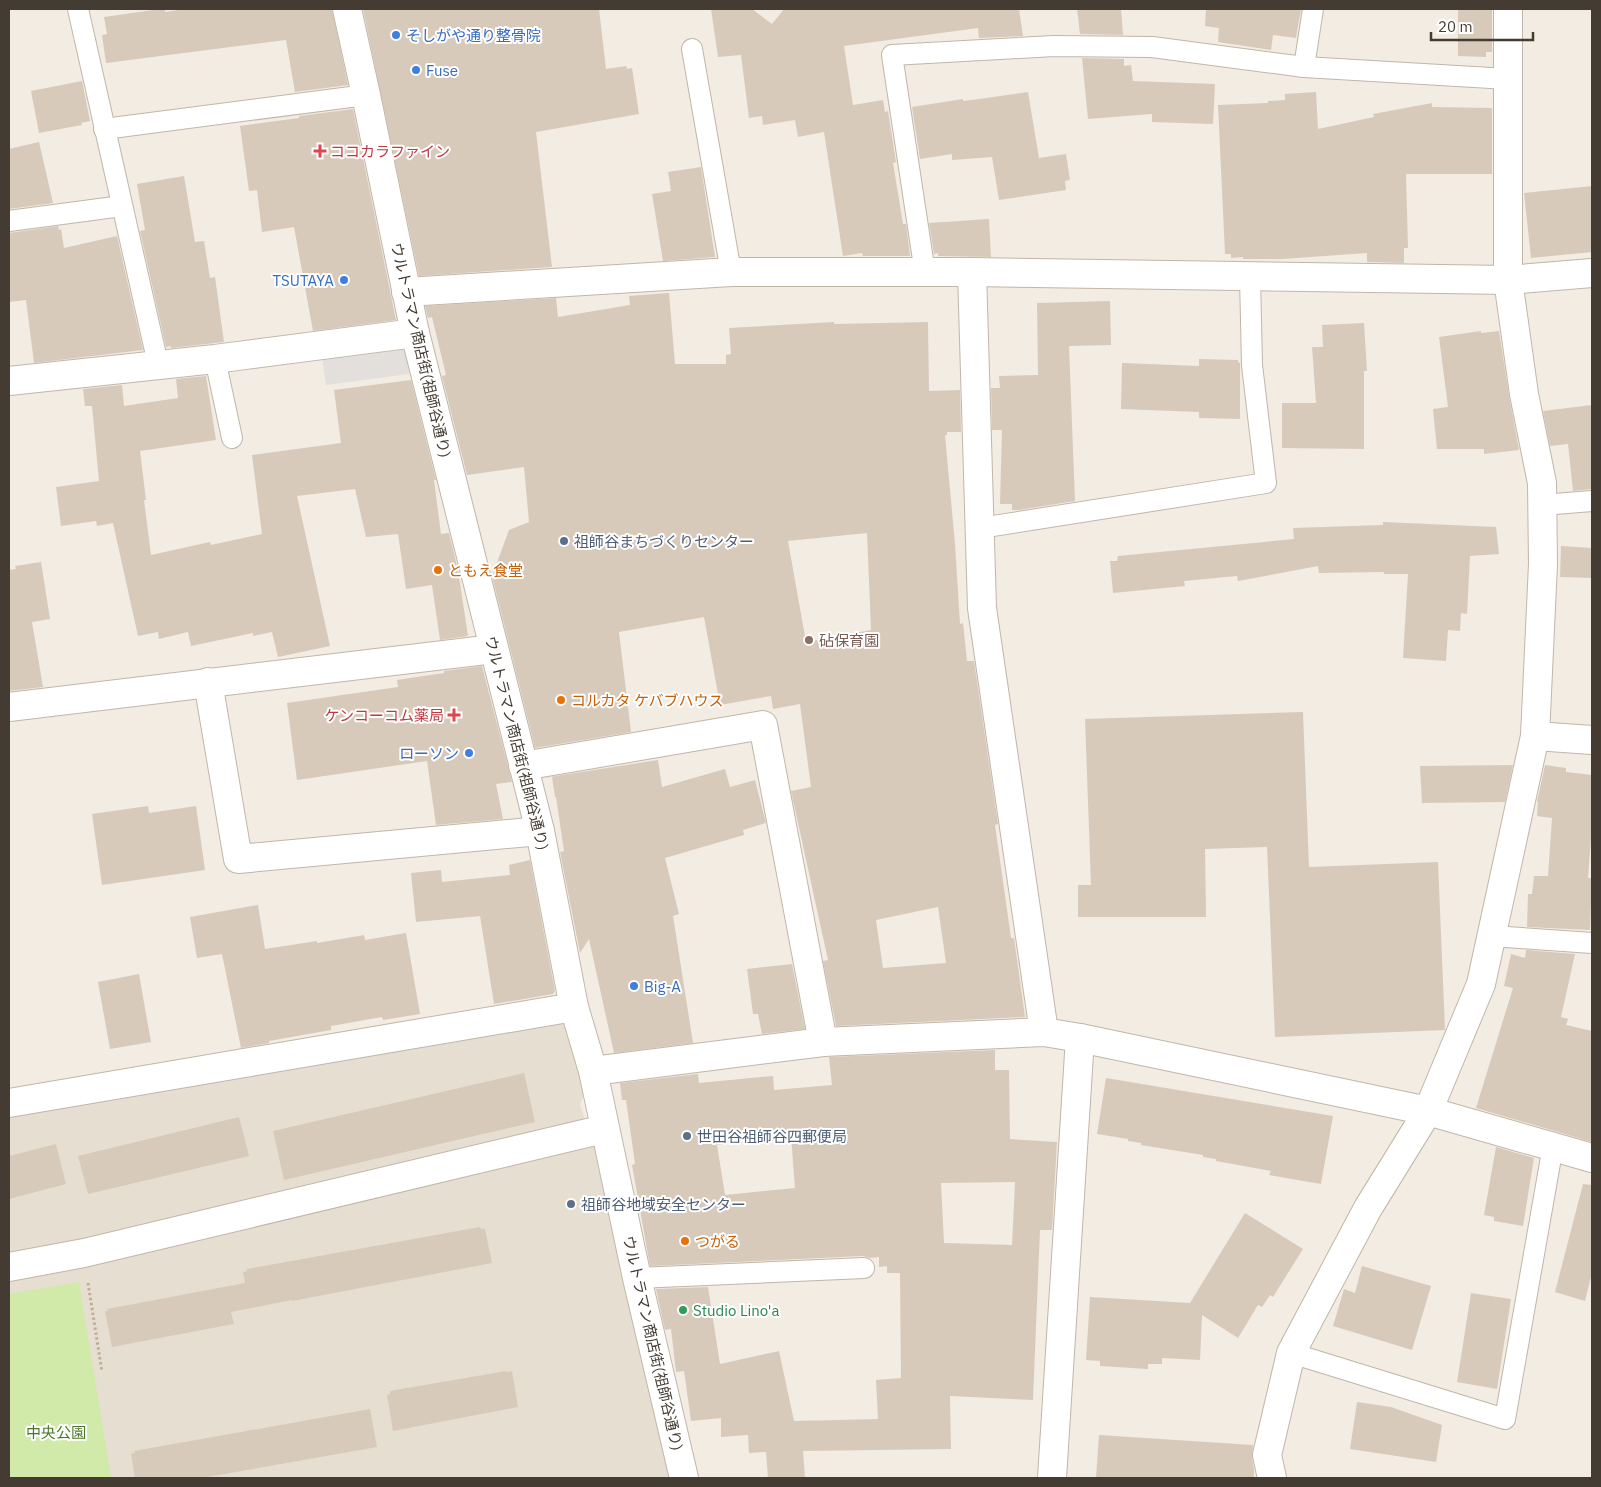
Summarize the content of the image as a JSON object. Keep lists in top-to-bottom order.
{
  "streets": {
    "street": ["ウルトラマン商店街(祖師谷通り)"]
  },
  "parks": ["中央公園"],
  "places": {
    "other": [
      "そしがや通り整骨院",
      "Fuse",
      "TSUTAYA",
      "祖師谷まちづくりセンター",
      "ともえ食堂",
      "砧保育園",
      "コルカタ ケバブハウス",
      "ローソン",
      "Big-A",
      "世田谷祖師谷四郵便局",
      "祖師谷地域安全センター",
      "つがる",
      "Studio Lino'a"
    ],
    "health": ["ココカラファイン", "ケンコーコム薬局"]
  },
  "scale_bar": "20 m"
}
